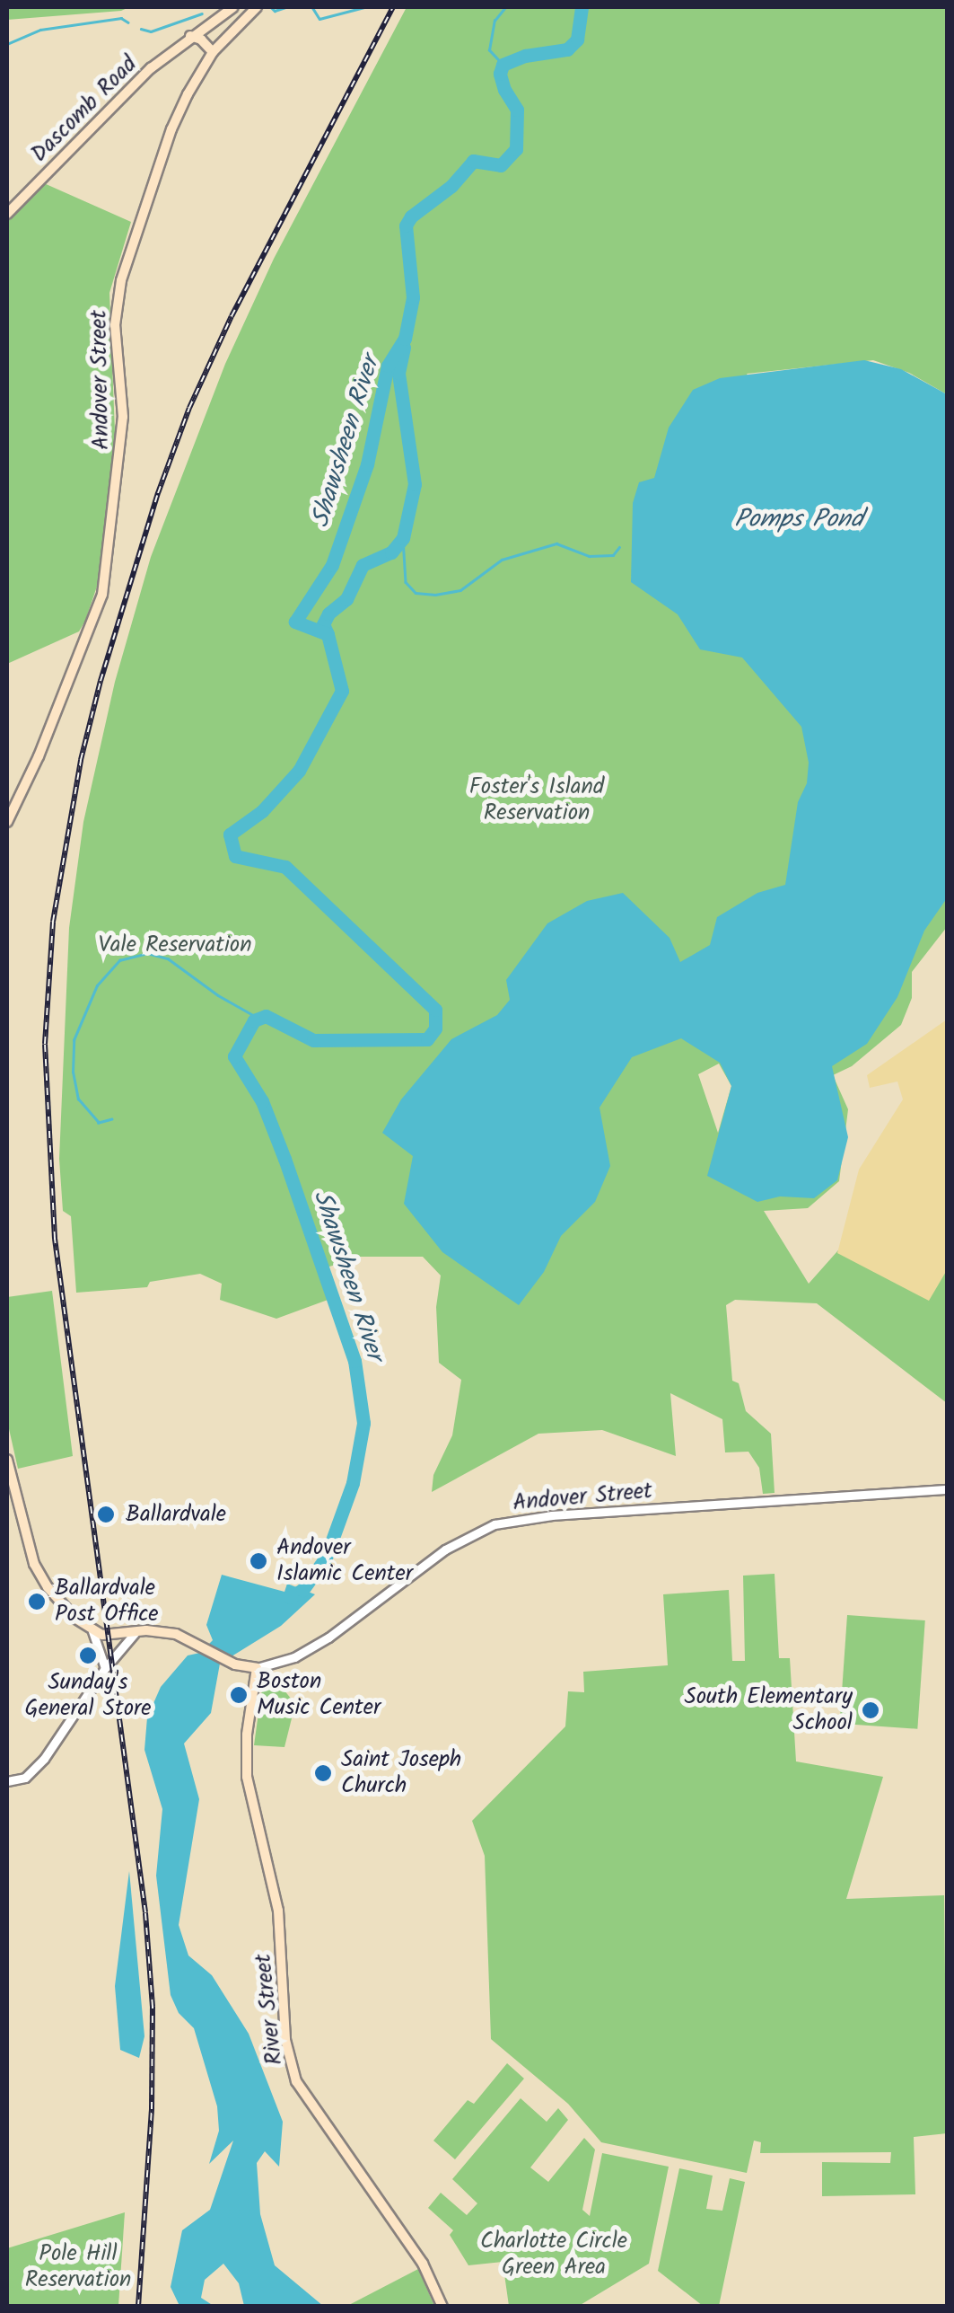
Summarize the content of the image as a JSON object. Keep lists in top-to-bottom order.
{
  "streets": {
    "main road": ["Dascomb Road", "Andover Street", "River Street"]
  },
  "crossings": [
    ["Andover Street", "River Street"]
  ],
  "water": ["Shawsheen River", "Pomps Pond"],
  "parks": [
    "Foster's Island Reservation",
    "Vale Reservation",
    "Charlotte Circle Green Area",
    "Pole Hill Reservation"
  ],
  "places": [
    "Ballardvale",
    "Andover Islamic Center",
    "Ballardvale Post Office",
    "Sunday's General Store",
    "Boston Music Center",
    "South Elementary School",
    "Saint Joseph Church"
  ]
}
